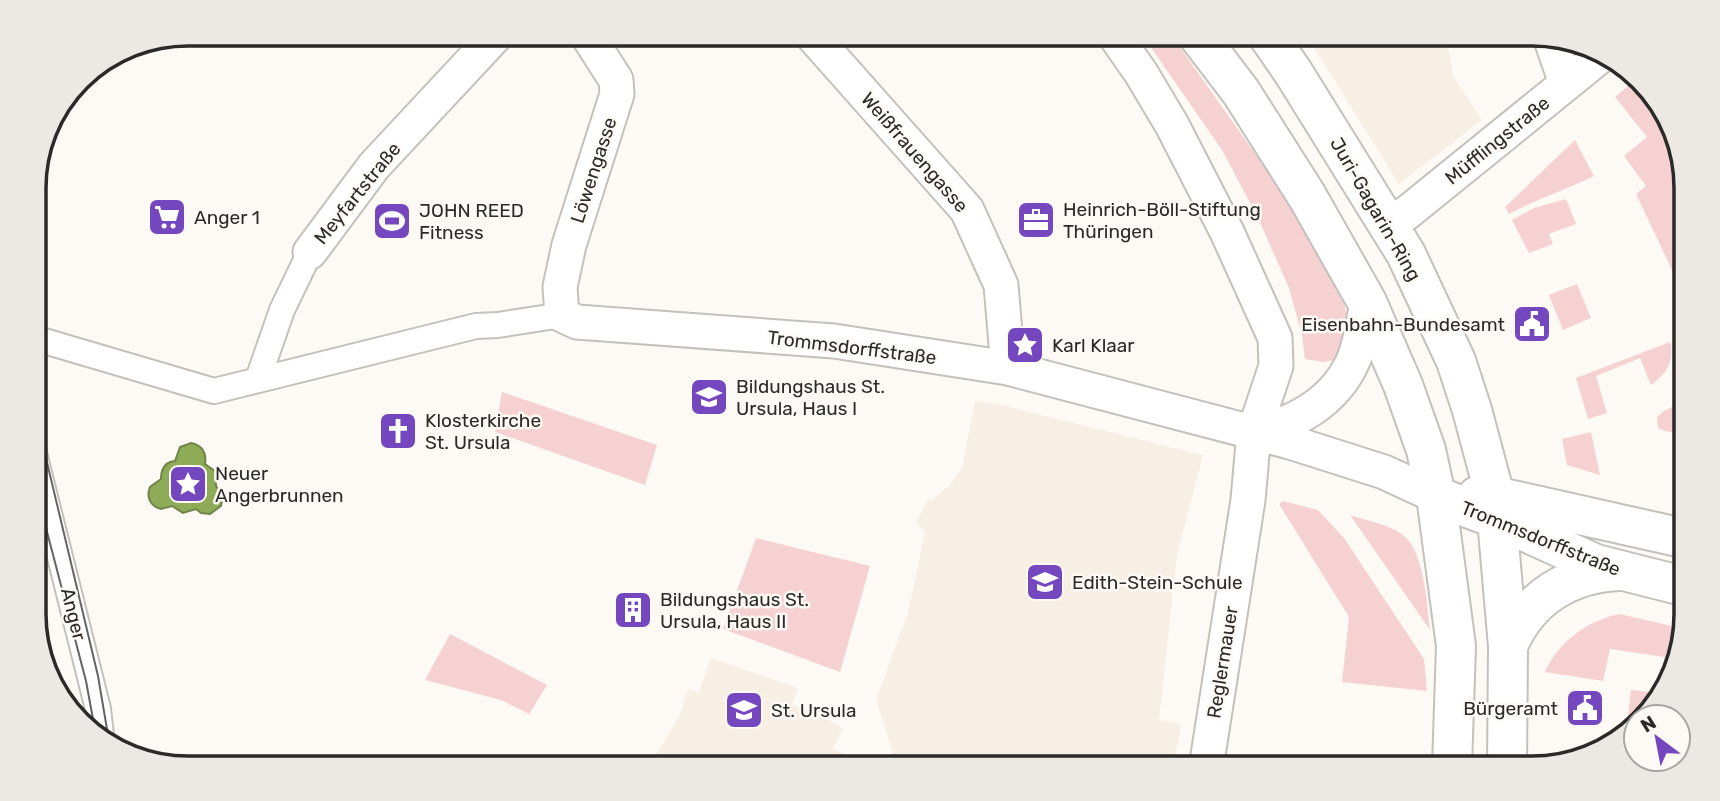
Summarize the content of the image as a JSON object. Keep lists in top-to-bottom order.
{
  "streets": {
    "street": [
      "Müfflingstraße",
      "Weißfrauengasse",
      "Löwengasse",
      "Meyfartstraße",
      "Juri-Gagarin-Ring",
      "Trommsdorffstraße",
      "Anger",
      "Reglermauer"
    ]
  },
  "crossings": [
    ["Müfflingstraße", "Juri-Gagarin-Ring"],
    ["Weißfrauengasse", "Trommsdorffstraße"],
    ["Löwengasse", "Trommsdorffstraße"],
    ["Meyfartstraße", "Trommsdorffstraße"],
    ["Juri-Gagarin-Ring", "Trommsdorffstraße"],
    ["Trommsdorffstraße", "Reglermauer"]
  ],
  "places": {
    "supermarket": ["Anger 1"],
    "office": ["Heinrich-Böll-Stiftung Thüringen"],
    "sports": ["JOHN REED Fitness"],
    "public building": ["Eisenbahn-Bundesamt", "Bürgeramt"],
    "place": ["Karl Klaar", "Neuer Angerbrunnen"],
    "school or university": ["Bildungshaus St. Ursula, Haus I", "Edith-Stein-Schule", "St. Ursula"],
    "church": ["Klosterkirche St. Ursula"],
    "building": ["Bildungshaus St. Ursula, Haus II"]
  },
  "north": "top left"
}
